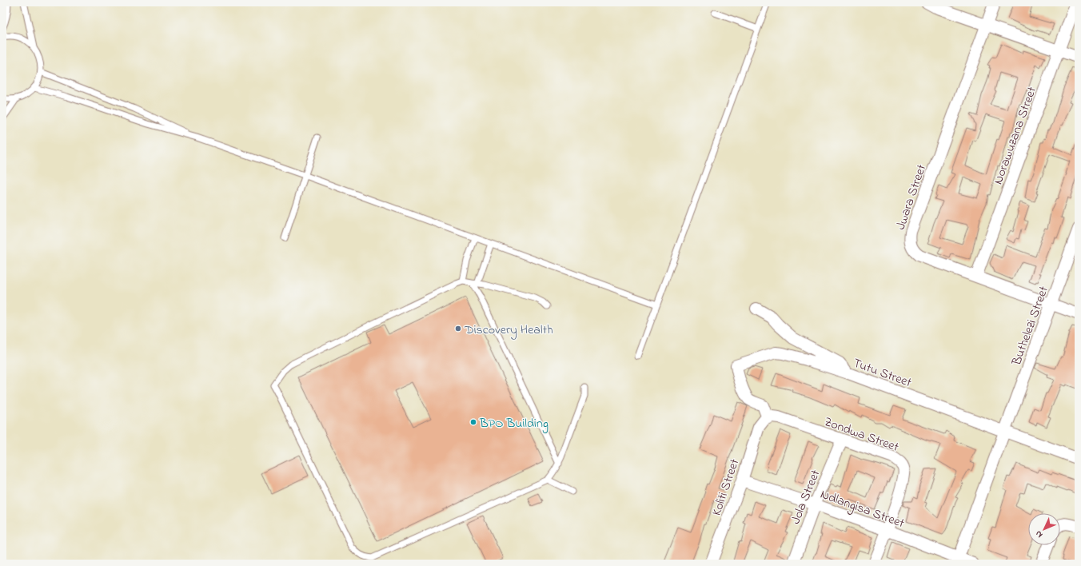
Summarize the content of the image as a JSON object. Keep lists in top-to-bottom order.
{
  "streets": {
    "street": [
      "Norawuzana Street",
      "Jwara Street",
      "Buthelezi Street",
      "Tutu Street",
      "Zondwa Street",
      "Koliti Street",
      "Jola Street",
      "Ndlangisa Street"
    ]
  },
  "crossings": [
    ["Norawuzana Street", "Jwara Street"],
    ["Jwara Street", "Buthelezi Street"],
    ["Buthelezi Street", "Tutu Street"],
    ["Buthelezi Street", "Ndlangisa Street"],
    ["Tutu Street", "Zondwa Street"],
    ["Tutu Street", "Koliti Street"],
    ["Zondwa Street", "Koliti Street"],
    ["Zondwa Street", "Jola Street"],
    ["Zondwa Street", "Ndlangisa Street"],
    ["Koliti Street", "Ndlangisa Street"],
    ["Jola Street", "Ndlangisa Street"]
  ],
  "places": ["Discovery Health", "BPO Building"],
  "north": "bottom left"
}
